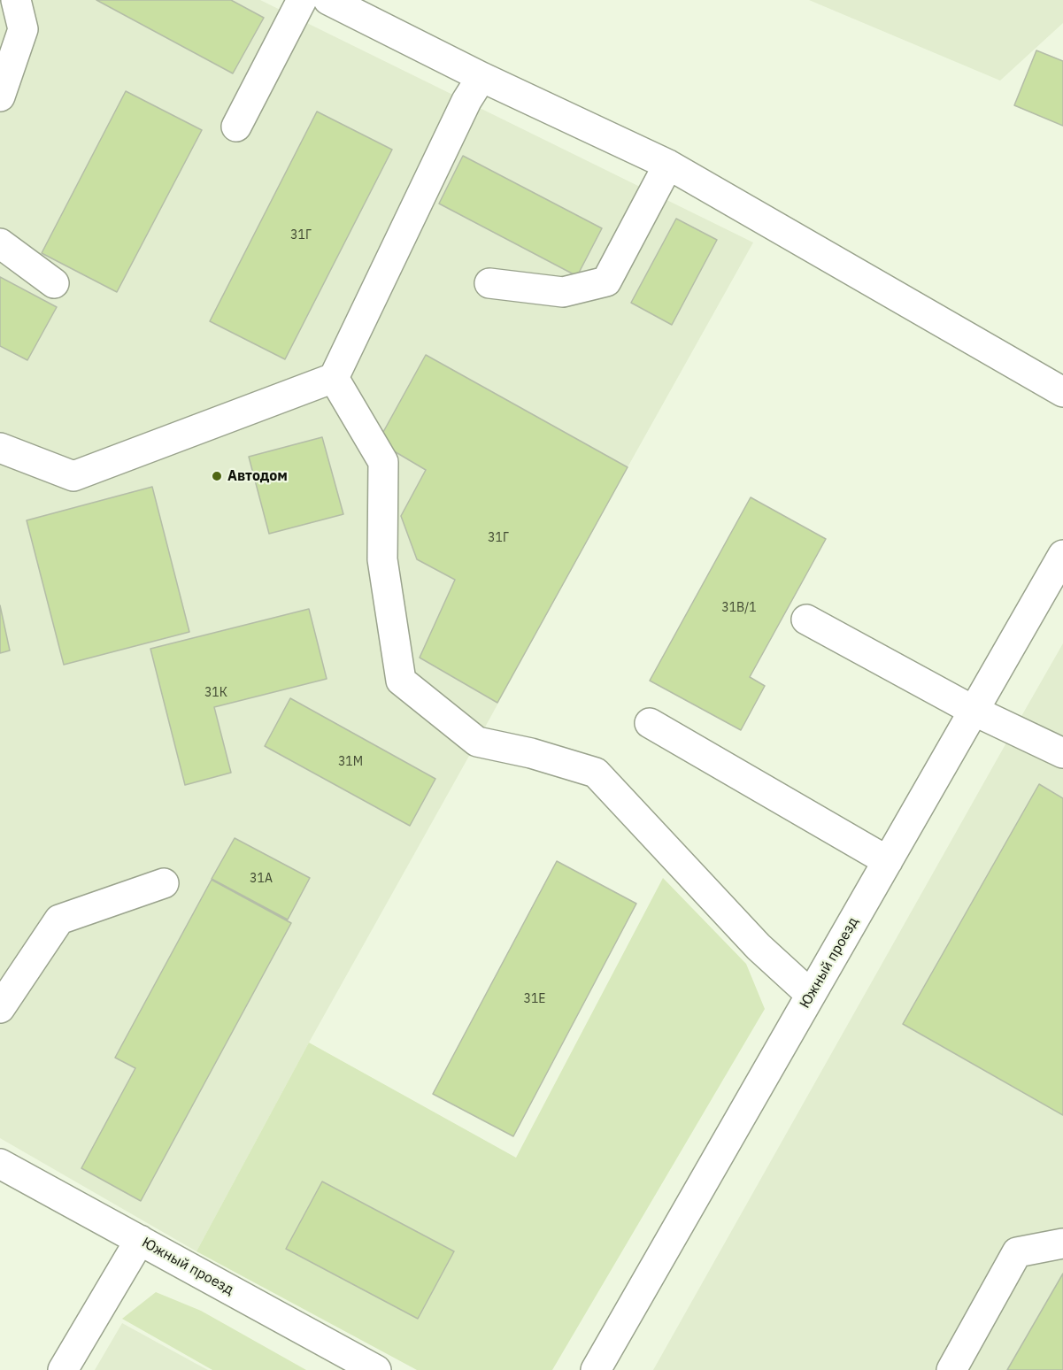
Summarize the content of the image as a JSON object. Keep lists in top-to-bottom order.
{
  "streets": {
    "street": ["Южный проезд"]
  },
  "places": ["Автодом"],
  "house_numbers": [
    "31Г",
    "31Г",
    "31В/1",
    "31К",
    "31М",
    "31А",
    "31Е"
  ]
}
